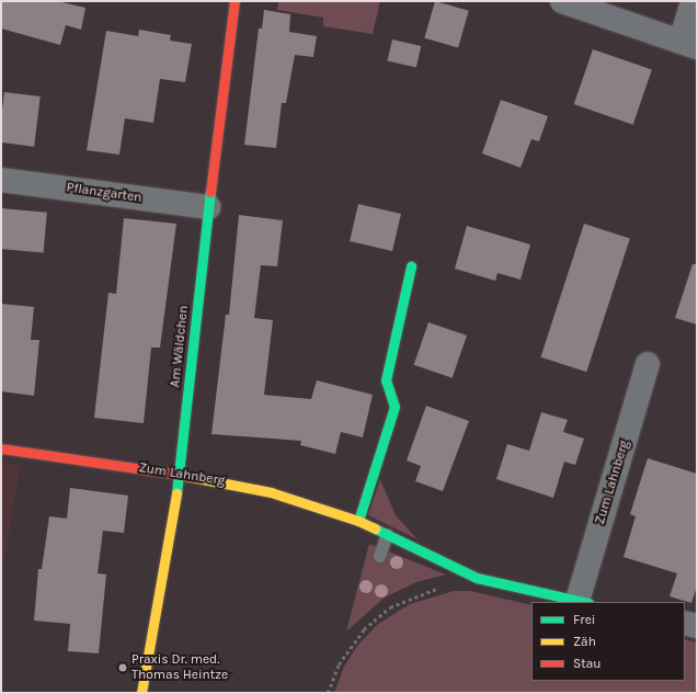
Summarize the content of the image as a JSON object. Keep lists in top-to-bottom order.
{
  "streets": {
    "street": ["Pflanzgarten", "Am Wäldchen", "Zum Lahnberg"]
  },
  "crossings": [
    ["Pflanzgarten", "Am Wäldchen"],
    ["Am Wäldchen", "Zum Lahnberg"]
  ],
  "places": ["Praxis Dr. med. Thomas Heintze"],
  "legend": ["Frei", "Zäh", "Stau"]
}
